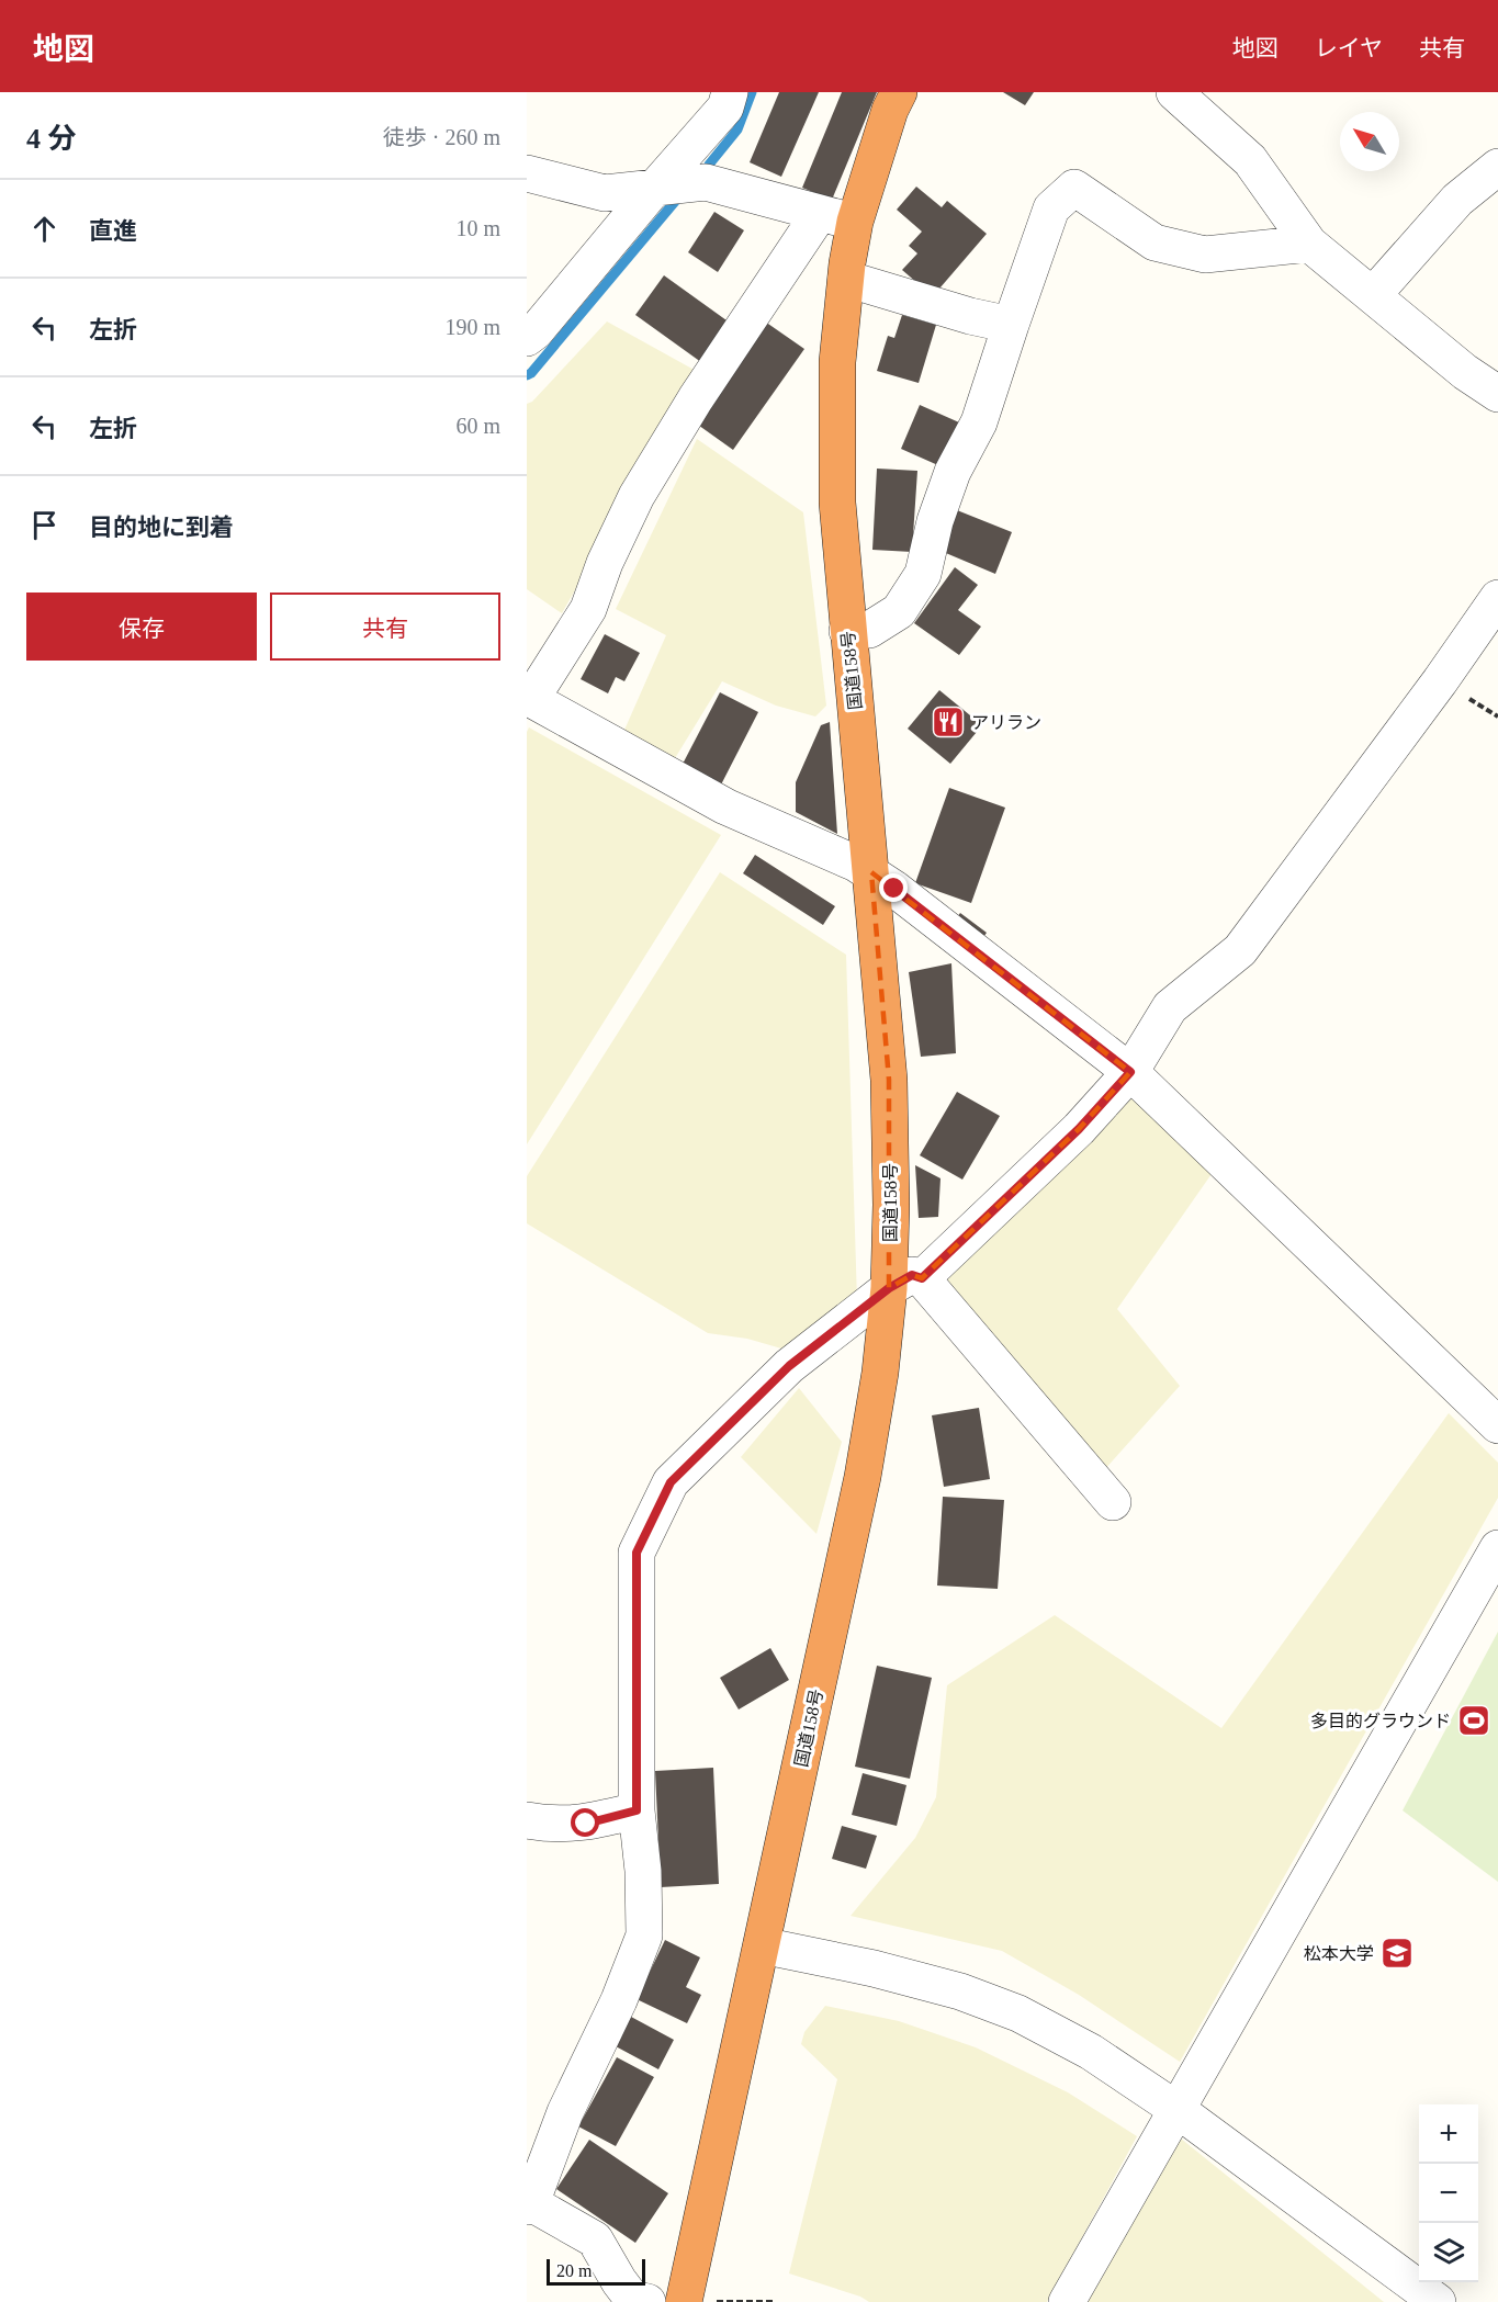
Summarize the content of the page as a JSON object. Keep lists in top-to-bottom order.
{
  "streets": {
    "highway": ["国道158号"]
  },
  "places": {
    "restaurant": ["アリラン"],
    "sports": ["多目的グラウンド"],
    "school or university": ["松本大学"]
  },
  "scale_bar": "20 m",
  "north": "top left",
  "page": {
    "header": "地図",
    "nav": ["地図", "レイヤ", "共有"],
    "heading": ["4 分", "徒歩 · 260 m"],
    "list": [
      ["直進", "10 m"],
      ["左折", "190 m"],
      ["左折", "60 m"],
      "目的地に到着"
    ],
    "buttons": ["保存", "共有"],
    "map_buttons": ["+", "−"],
    "scale": "20 m"
  }
}
